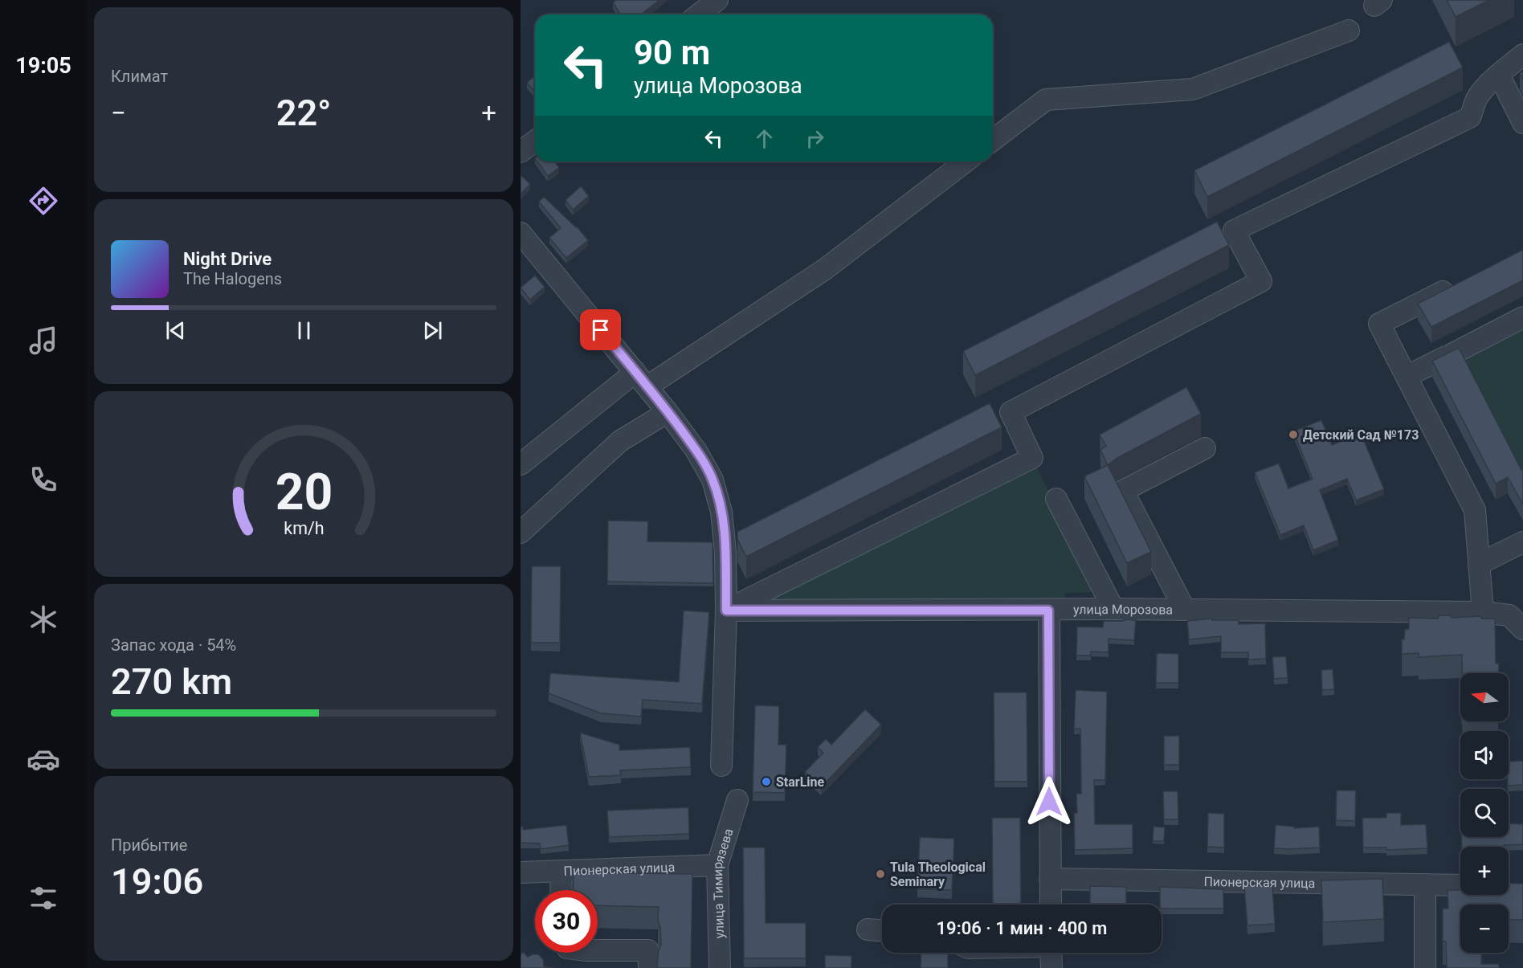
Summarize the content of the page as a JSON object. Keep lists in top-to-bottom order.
{
  "streets": {
    "street": ["улица Морозова", "Пионерская улица", "улица Тимирязева"]
  },
  "crossings": [
    ["Пионерская улица", "улица Тимирязева"]
  ],
  "places": ["Детский Сад №173", "StarLine", "Tula Theological Seminary"],
  "north": "left",
  "page": {
    "tabs": "19:05",
    "tile": [
      "Климат",
      ["Запас хода · 54%", "270 km"],
      ["Прибытие", "19:06"]
    ],
    "turn": ["90 m", "улица Морозова"],
    "heat": ["−", "22°", "+"],
    "song": ["Night Drive", "The Halogens"],
    "map_buttons": ["+", "−"],
    "limit": "30",
    "trip": "19:06 · 1 мин · 400 m",
    "gauge": ["20", "km/h"]
  }
}
